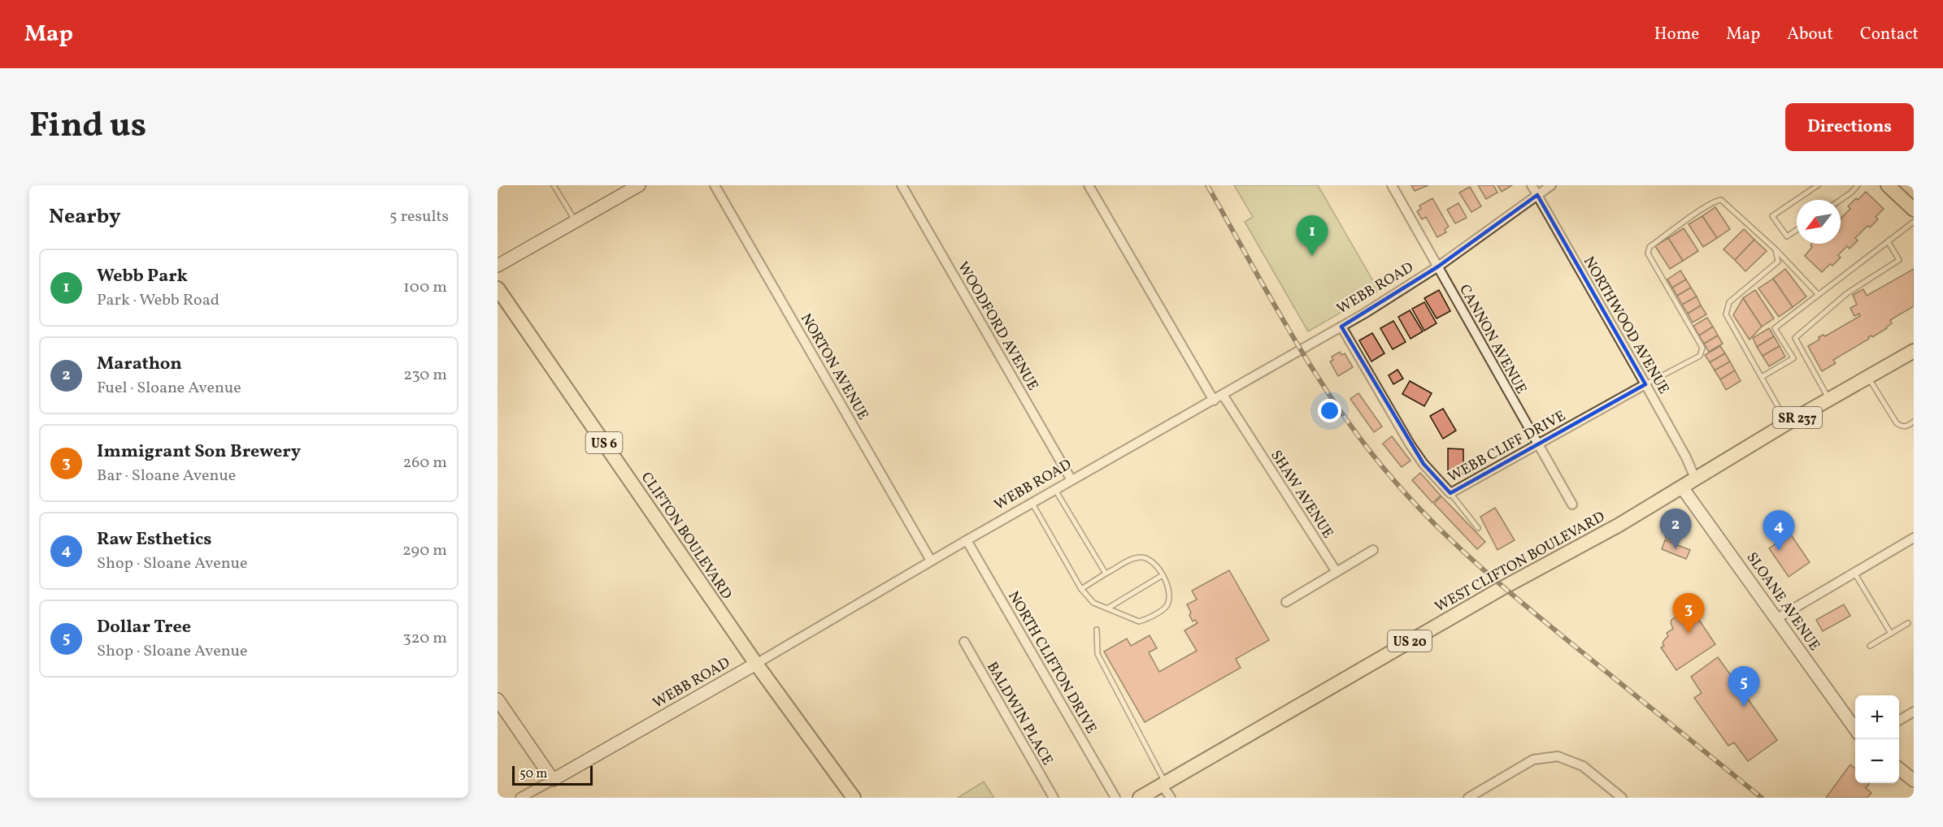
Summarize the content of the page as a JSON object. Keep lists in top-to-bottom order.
{
  "streets": {
    "main road": [
      "SR 237",
      "US 6",
      "CLIFTON BOULEVARD",
      "WEST CLIFTON BOULEVARD",
      "US 20"
    ],
    "street": [
      "WEBB ROAD",
      "NORTHWOOD AVENUE",
      "WOODFORD AVENUE",
      "CANNON AVENUE",
      "NORTON AVENUE",
      "WEBB CLIFF DRIVE",
      "SHAW AVENUE",
      "SLOANE AVENUE",
      "NORTH CLIFTON DRIVE",
      "BALDWIN PLACE"
    ]
  },
  "crossings": [
    ["WEBB ROAD", "NORTHWOOD AVENUE"],
    ["WEBB ROAD", "WOODFORD AVENUE"],
    ["WEBB ROAD", "CANNON AVENUE"],
    ["WEBB ROAD", "NORTON AVENUE"],
    ["WEBB ROAD", "WEBB CLIFF DRIVE"],
    ["WEBB ROAD", "SHAW AVENUE"],
    ["WEBB ROAD", "CLIFTON BOULEVARD"],
    ["WEBB ROAD", "NORTH CLIFTON DRIVE"],
    ["NORTHWOOD AVENUE", "WEBB CLIFF DRIVE"],
    ["NORTHWOOD AVENUE", "WEST CLIFTON BOULEVARD"],
    ["CANNON AVENUE", "WEBB CLIFF DRIVE"],
    ["WEST CLIFTON BOULEVARD", "SLOANE AVENUE"]
  ],
  "scale_bar": "50 m",
  "north": "bottom left",
  "page": {
    "header": "Map",
    "nav": [
      "Home",
      "Map",
      "About",
      "Contact"
    ],
    "title": "Find us",
    "buttons": "Directions",
    "heading": ["Nearby", "5 results"],
    "pins": [
      "1",
      "2",
      "4",
      "3",
      "5"
    ],
    "list": [
      {
        "mark": "1",
        "name": "Webb Park",
        "note": "Park · Webb Road",
        "value": "100 m"
      },
      {
        "mark": "2",
        "name": "Marathon",
        "note": "Fuel · Sloane Avenue",
        "value": "230 m"
      },
      {
        "mark": "3",
        "name": "Immigrant Son Brewery",
        "note": "Bar · Sloane Avenue",
        "value": "260 m"
      },
      {
        "mark": "4",
        "name": "Raw Esthetics",
        "note": "Shop · Sloane Avenue",
        "value": "290 m"
      },
      {
        "mark": "5",
        "name": "Dollar Tree",
        "note": "Shop · Sloane Avenue",
        "value": "320 m"
      }
    ],
    "map_buttons": ["+", "−"],
    "scale": "50 m"
  }
}
